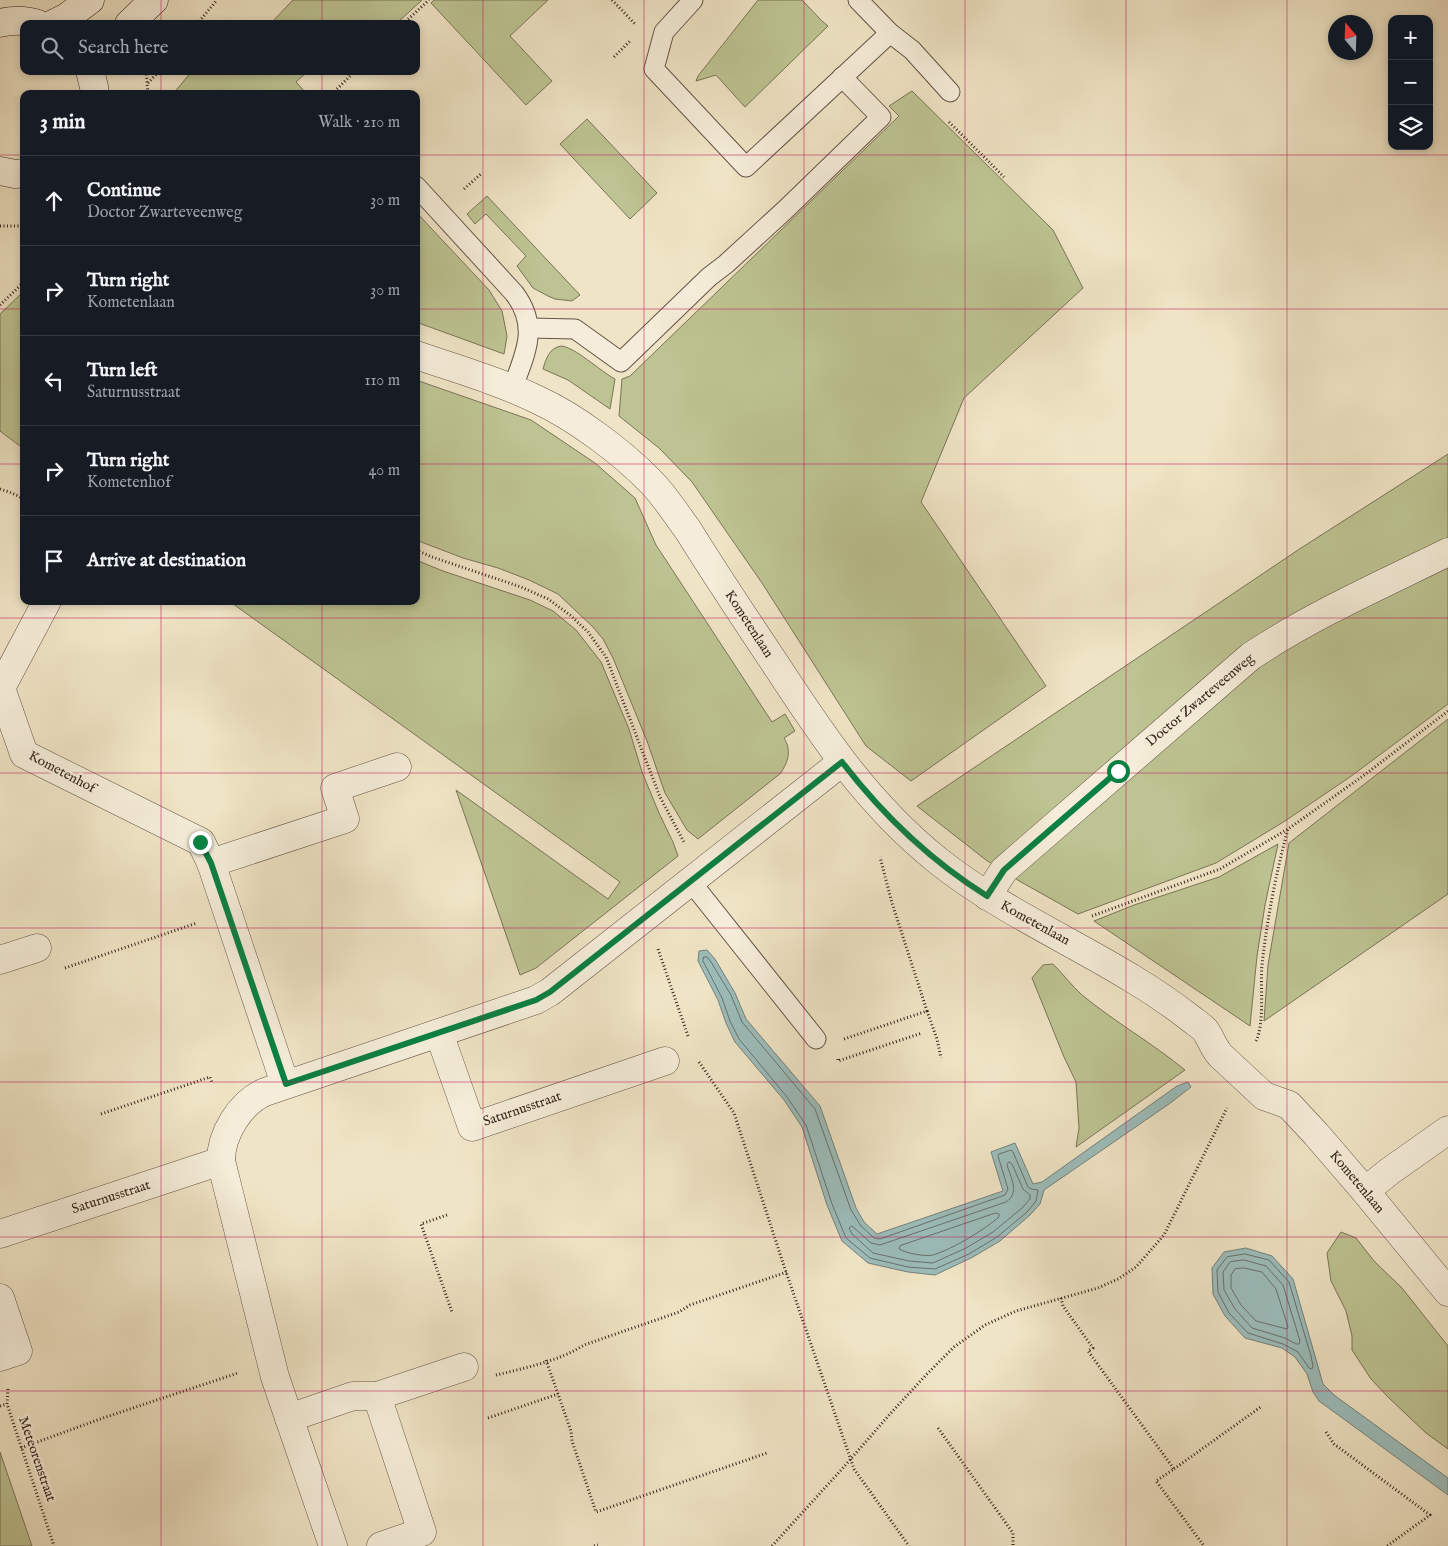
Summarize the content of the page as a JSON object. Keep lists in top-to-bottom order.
{
  "streets": {
    "street": [
      "Kometenlaan",
      "Doctor Zwarteveenweg",
      "Kometenhof",
      "Saturnusstraat"
    ],
    "path": ["Meteorenstraat"]
  },
  "crossings": [
    ["Kometenlaan", "Doctor Zwarteveenweg"]
  ],
  "north": "top",
  "page": {
    "map_buttons": ["+", "−"],
    "search": "Search here",
    "heading": ["3 min", "Walk · 210 m"],
    "list": [
      ["Continue", "Doctor Zwarteveenweg", "30 m"],
      ["Turn right", "Kometenlaan", "30 m"],
      ["Turn left", "Saturnusstraat", "110 m"],
      ["Turn right", "Kometenhof", "40 m"],
      "Arrive at destination"
    ]
  }
}
